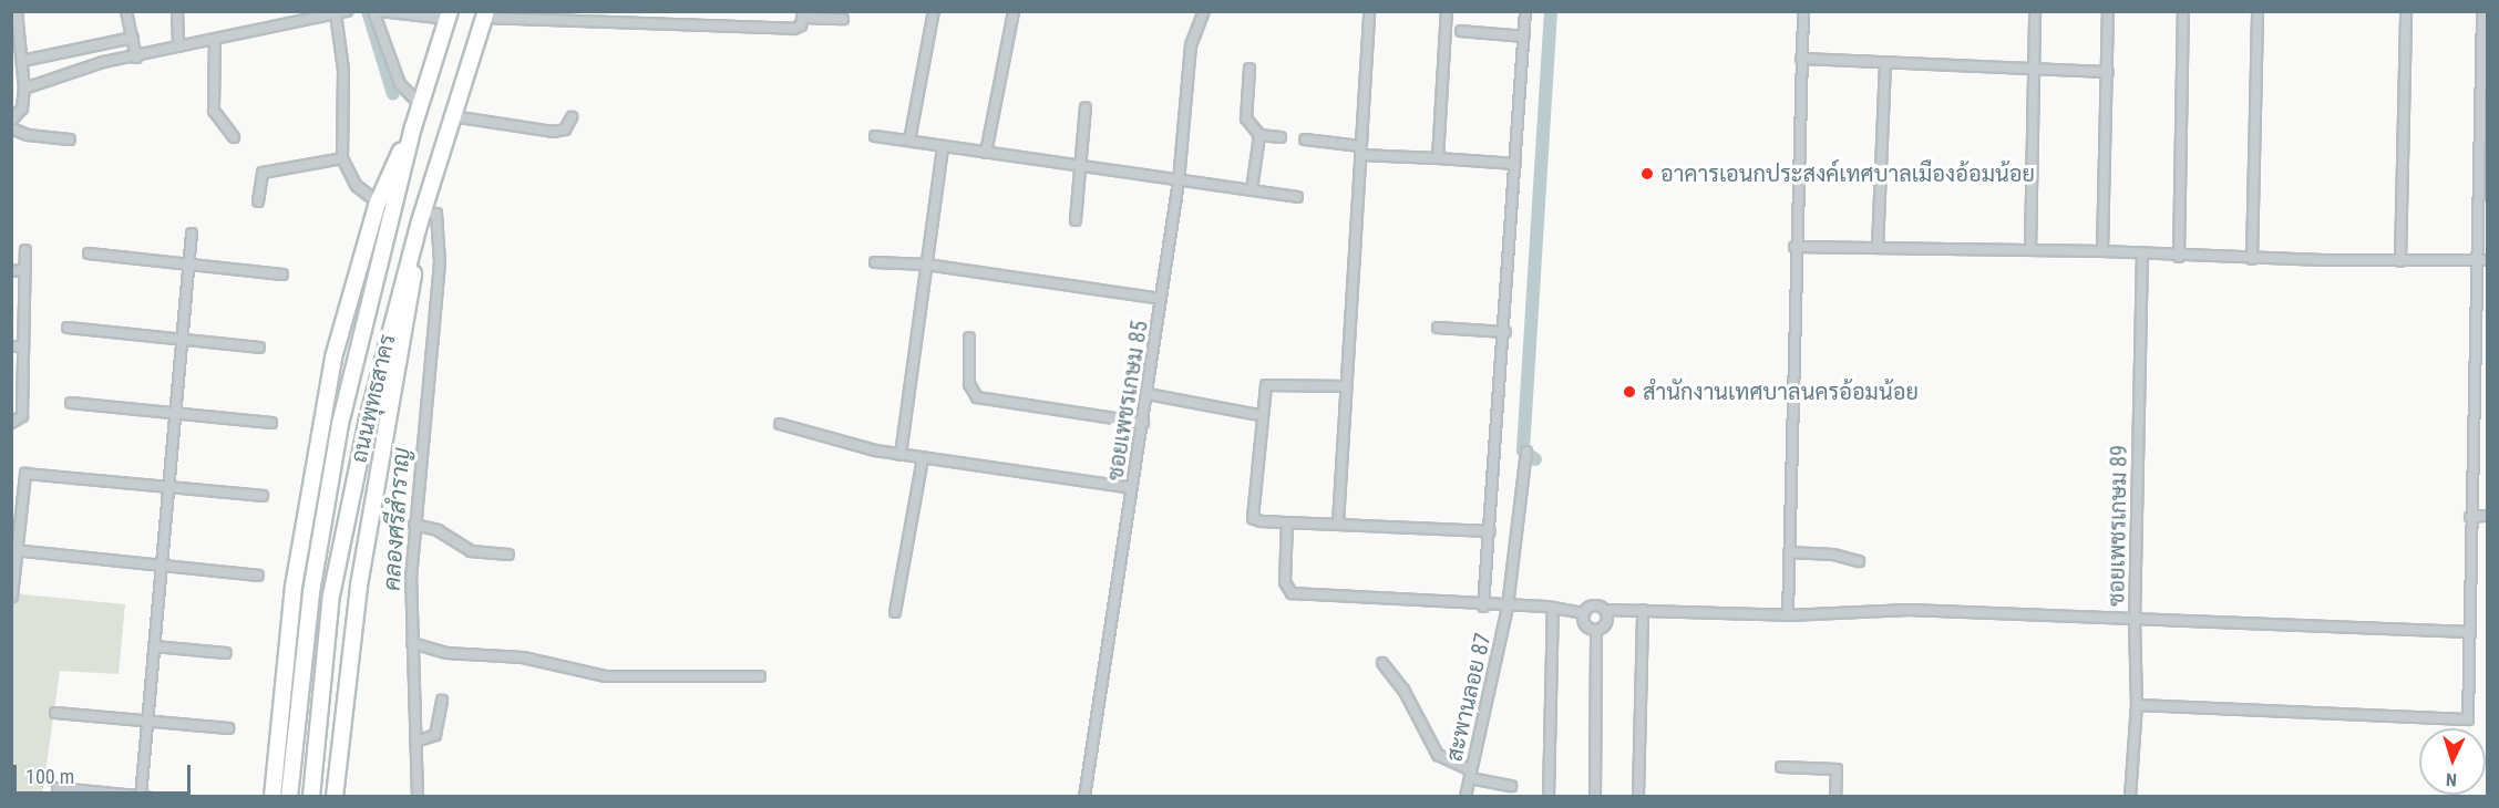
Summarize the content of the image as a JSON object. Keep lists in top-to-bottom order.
{
  "streets": {
    "main road": ["ถนนพุทธสาคร"],
    "street": ["ซอยเพชรเกษม 85", "ซอยเพชรเกษม 89", "สะพานลอย 87"]
  },
  "water": ["คลองศรีสำราญ"],
  "places": ["อาคารเอนกประสงค์เทศบาลเมืองอ้อมน้อย", "สำนักงานเทศบาลนครอ้อมน้อย"],
  "scale_bar": "100 m",
  "north": "bottom"
}
